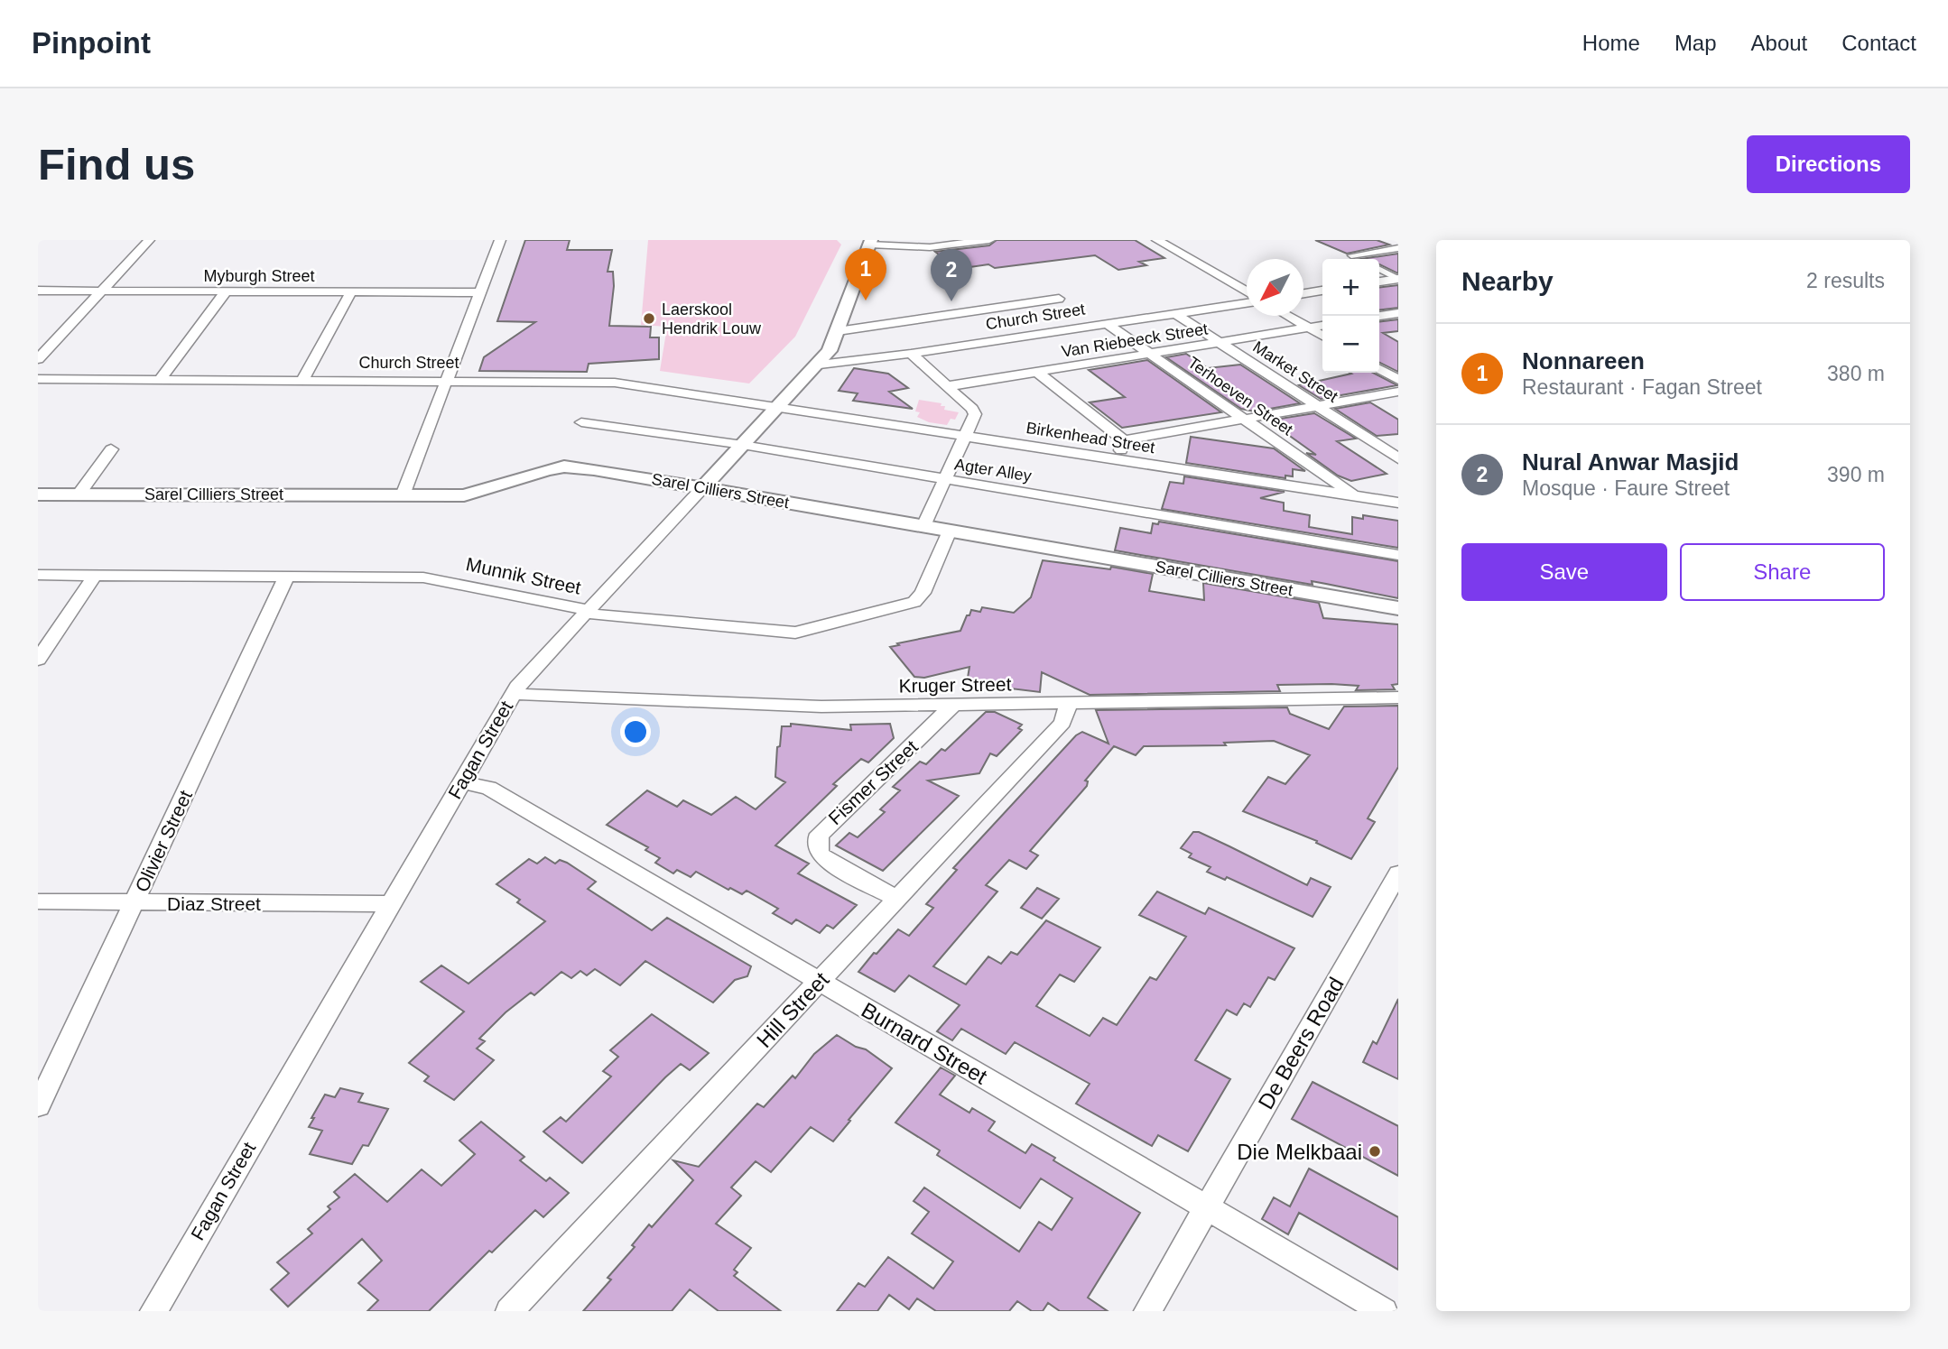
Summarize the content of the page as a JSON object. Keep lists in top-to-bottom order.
{
  "streets": {
    "street": [
      "Myburgh Street",
      "Church Street",
      "Van Riebeeck Street",
      "Market Street",
      "Terhoeven Street",
      "Birkenhead Street",
      "Agter Alley",
      "Sarel Cilliers Street",
      "Munnik Street",
      "Kruger Street",
      "Fagan Street",
      "Fismer Street",
      "Olivier Street",
      "Diaz Street",
      "Hill Street",
      "Burnard Street",
      "De Beers Road"
    ]
  },
  "crossings": [
    ["Church Street", "Market Street"],
    ["Church Street", "Terhoeven Street"],
    ["Church Street", "Birkenhead Street"],
    ["Church Street", "Fagan Street"],
    ["Van Riebeeck Street", "Market Street"],
    ["Van Riebeeck Street", "Terhoeven Street"],
    ["Terhoeven Street", "Birkenhead Street"],
    ["Birkenhead Street", "Fagan Street"],
    ["Agter Alley", "Fagan Street"],
    ["Sarel Cilliers Street", "Munnik Street"],
    ["Sarel Cilliers Street", "Fagan Street"],
    ["Munnik Street", "Fagan Street"],
    ["Munnik Street", "Olivier Street"],
    ["Kruger Street", "Fagan Street"],
    ["Kruger Street", "Fismer Street"],
    ["Kruger Street", "Hill Street"],
    ["Fagan Street", "Diaz Street"],
    ["Fagan Street", "Burnard Street"],
    ["Fismer Street", "Hill Street"],
    ["Olivier Street", "Diaz Street"],
    ["Hill Street", "Burnard Street"],
    ["Burnard Street", "De Beers Road"]
  ],
  "places": ["Laerskool Hendrik Louw", "Die Melkbaai"],
  "north": "bottom left",
  "page": {
    "header": "Pinpoint",
    "nav": [
      "Home",
      "Map",
      "About",
      "Contact"
    ],
    "buttons": [
      "Directions",
      ["Save", "Share"]
    ],
    "title": "Find us",
    "heading": ["Nearby", "2 results"],
    "pins": ["1", "2"],
    "map_buttons": ["+", "−"],
    "list": [
      {
        "mark": "1",
        "name": "Nonnareen",
        "note": "Restaurant · Fagan Street",
        "value": "380 m"
      },
      {
        "mark": "2",
        "name": "Nural Anwar Masjid",
        "note": "Mosque · Faure Street",
        "value": "390 m"
      }
    ]
  }
}
